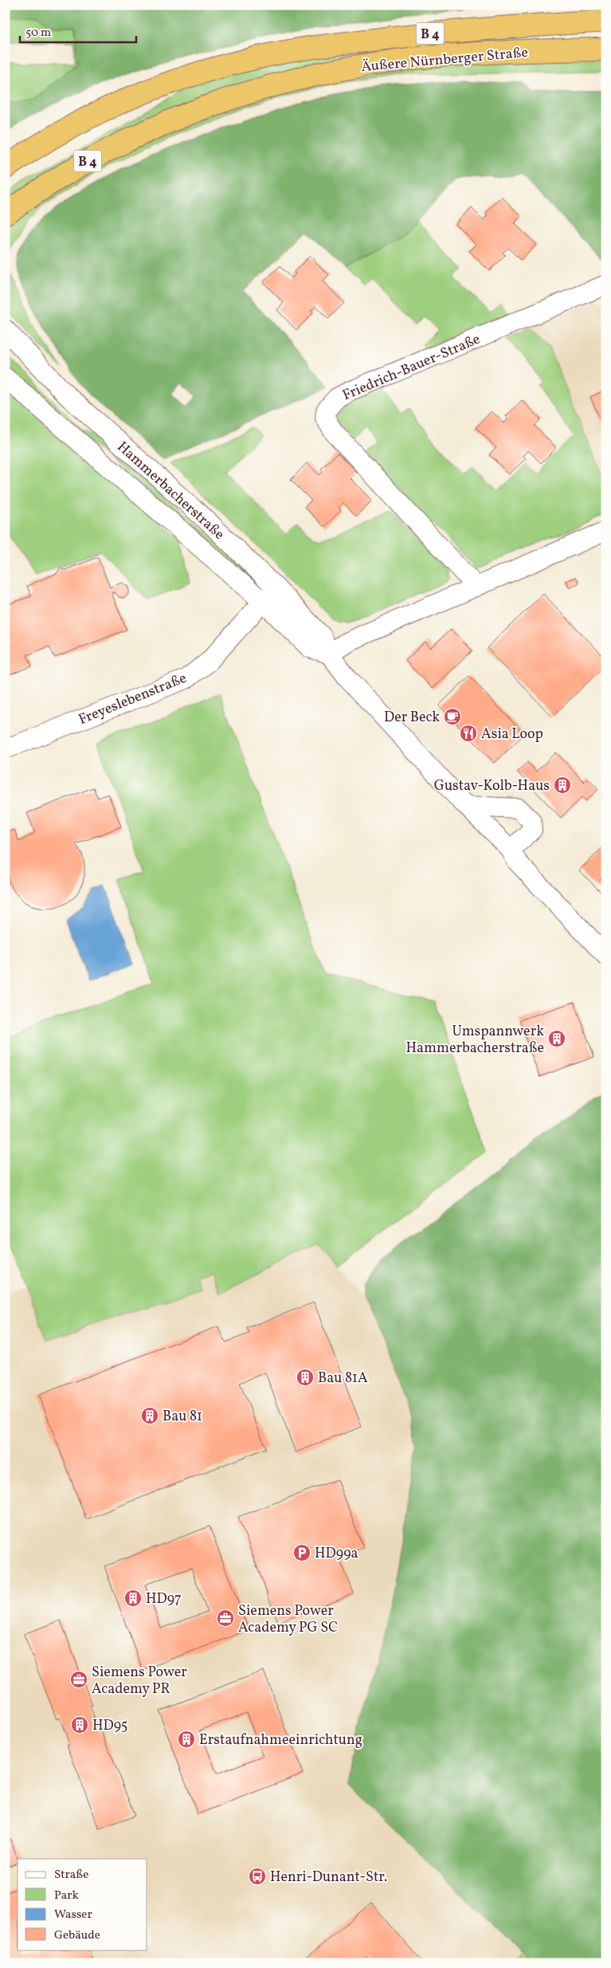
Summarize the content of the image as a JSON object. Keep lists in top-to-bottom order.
{
  "streets": {
    "highway": ["B 4", "Äußere Nürnberger Straße"],
    "street": ["Friedrich-Bauer-Straße", "Hammerbacherstraße", "Freyeslebenstraße"]
  },
  "crossings": [
    ["Hammerbacherstraße", "Freyeslebenstraße"]
  ],
  "places": {
    "cafe": ["Der Beck"],
    "restaurant": ["Asia Loop"],
    "building": [
      "Gustav-Kolb-Haus",
      "Umspannwerk Hammerbacherstraße",
      "Bau 81A",
      "Bau 81",
      "HD97",
      "HD95",
      "Erstaufnahmeeinrichtung"
    ],
    "parking": ["HD99a"],
    "office": ["Siemens Power Academy PG SC", "Siemens Power Academy PR"],
    "bus stop": ["Henri-Dunant-Str."]
  },
  "legend": [
    "Straße",
    "Park",
    "Wasser",
    "Gebäude"
  ],
  "scale_bar": "50 m"
}
